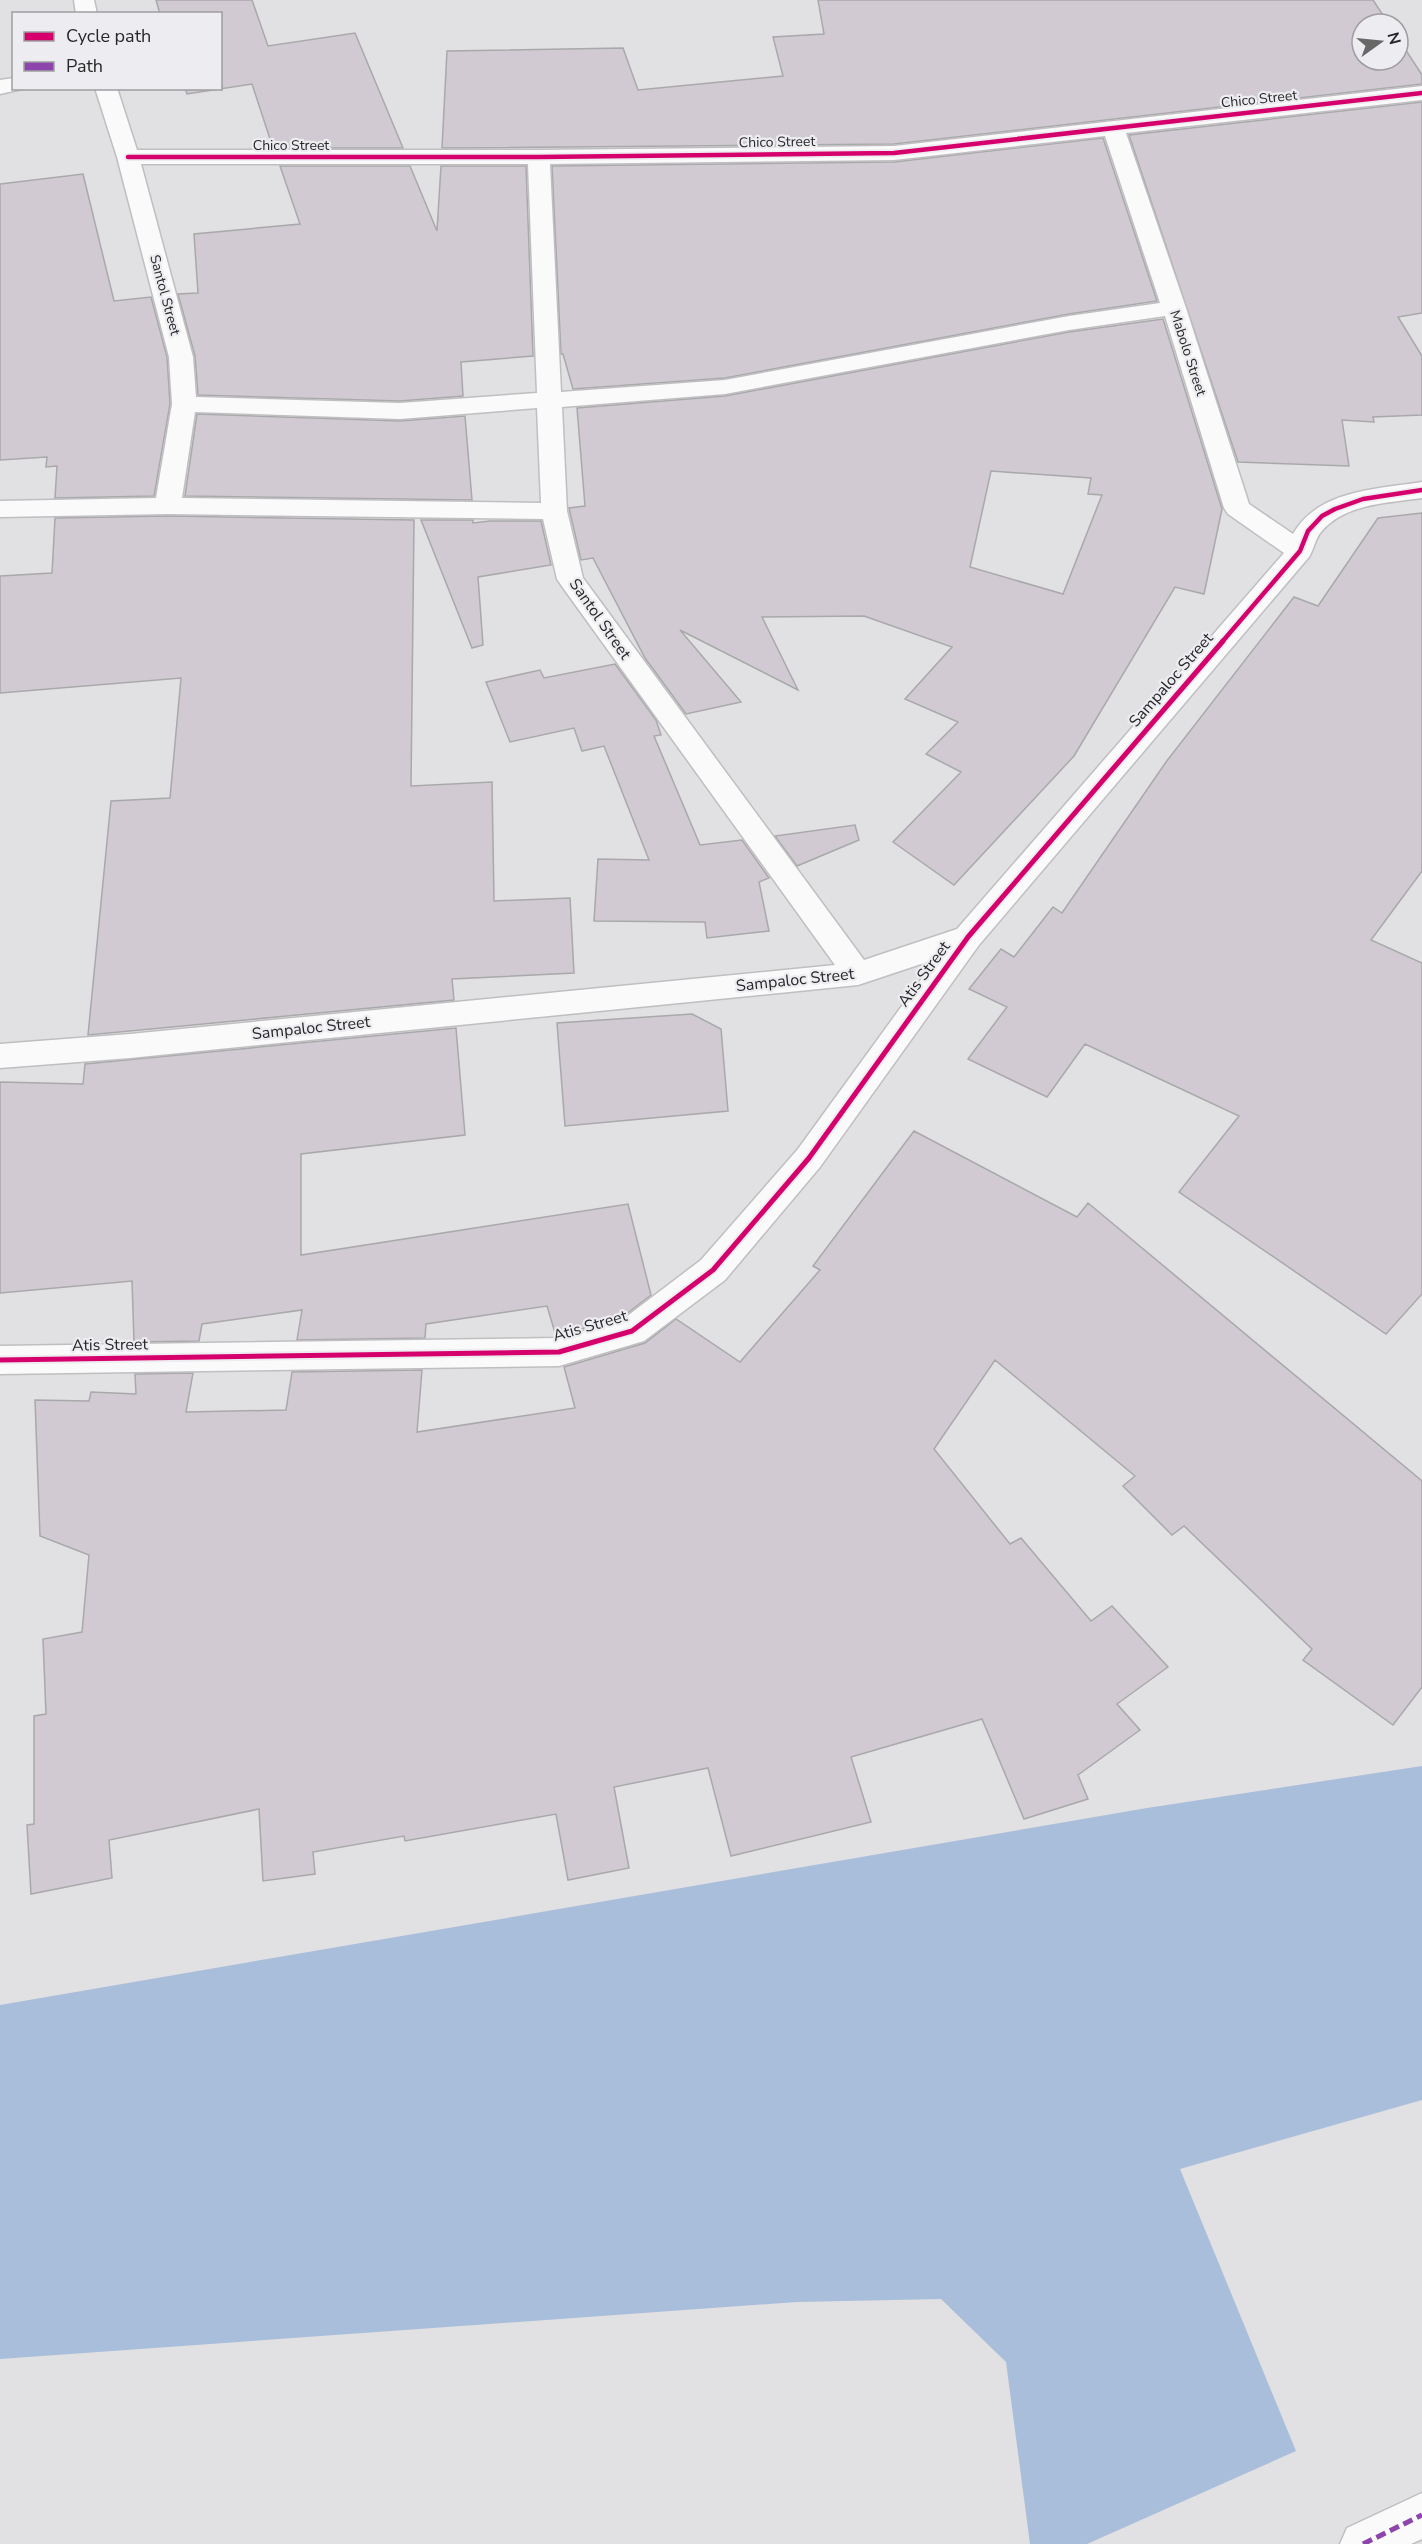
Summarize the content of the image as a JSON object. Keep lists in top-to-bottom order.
{
  "streets": {
    "street": [
      "Chico Street",
      "Santol Street",
      "Mabolo Street",
      "Sampaloc Street",
      "Atis Street"
    ]
  },
  "crossings": [
    ["Chico Street", "Santol Street"],
    ["Chico Street", "Mabolo Street"],
    ["Santol Street", "Sampaloc Street"],
    ["Mabolo Street", "Sampaloc Street"],
    ["Sampaloc Street", "Atis Street"]
  ],
  "legend": ["Cycle path", "Path"],
  "north": "right"
}
